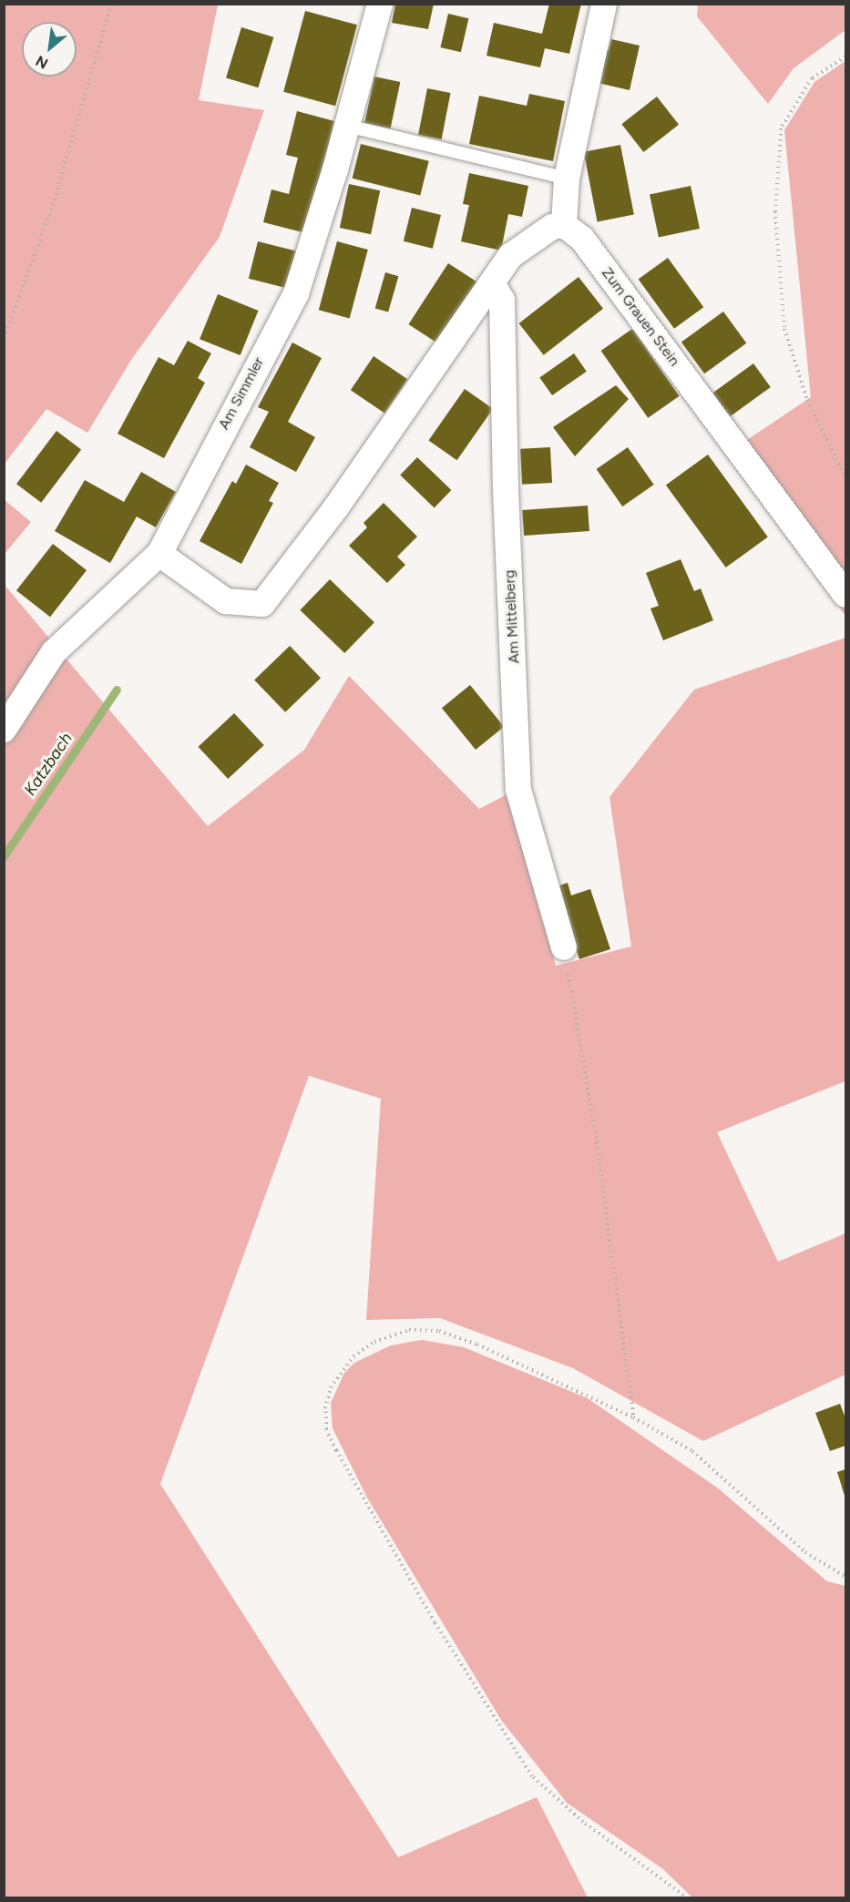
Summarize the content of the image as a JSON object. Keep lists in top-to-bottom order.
{
  "streets": {
    "street": ["Zum Grauen Stein", "Am Simmler", "Am Mittelberg"]
  },
  "water": ["Katzbach"],
  "north": "bottom left"
}
